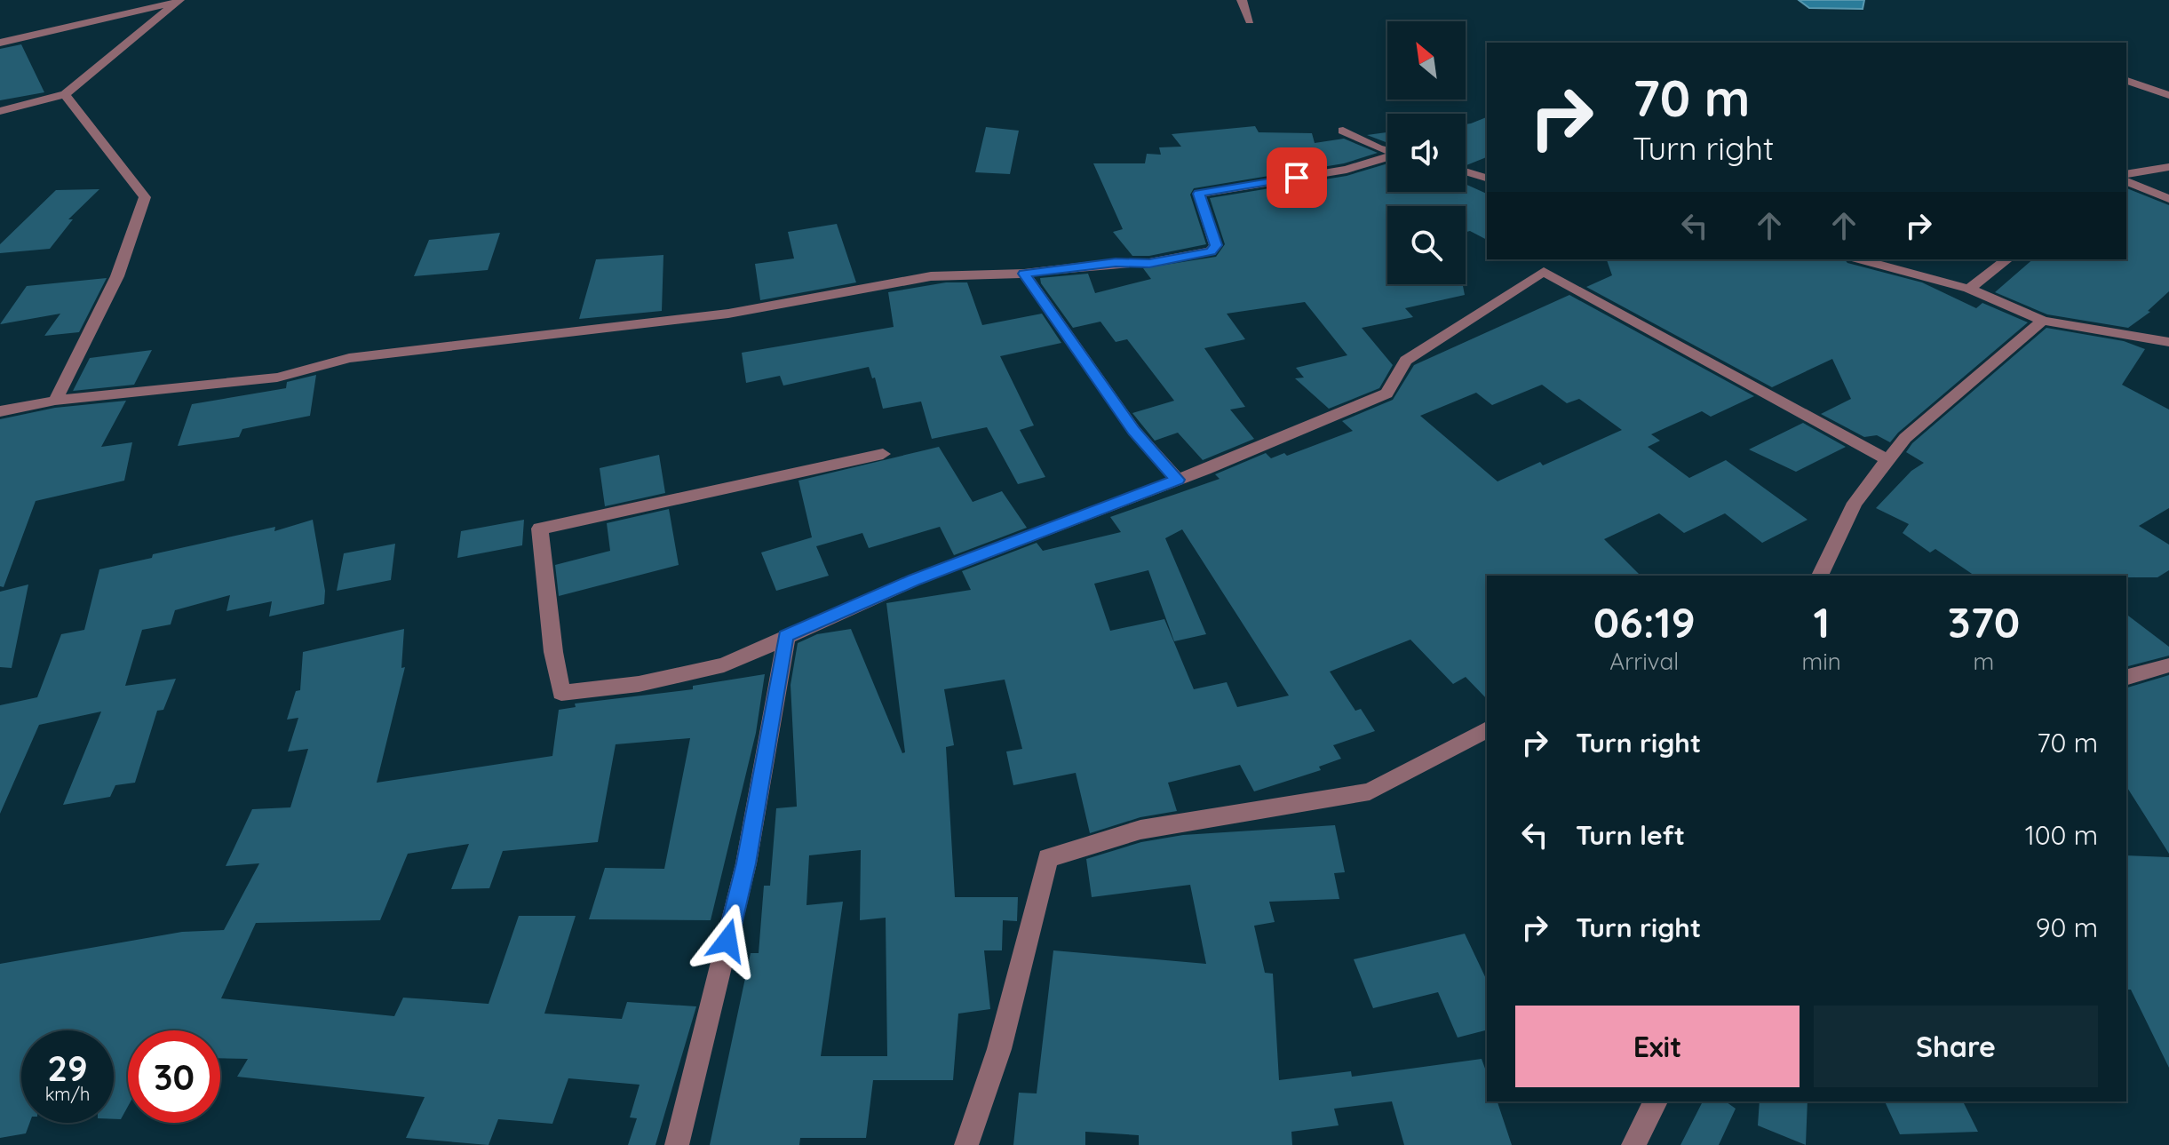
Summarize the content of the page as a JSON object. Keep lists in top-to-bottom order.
{
  "north": "top left",
  "page": {
    "turn": ["70 m", "Turn right"],
    "eta": [
      "06:19",
      "Arrival",
      "1",
      "min",
      "370",
      "m"
    ],
    "list": [
      {
        "name": "Turn right",
        "value": "70 m"
      },
      {
        "name": "Turn left",
        "value": "100 m"
      },
      {
        "name": "Turn right",
        "value": "90 m"
      }
    ],
    "buttons": ["Exit", "Share"],
    "speed": "29 km/h",
    "limit": "30"
  }
}
